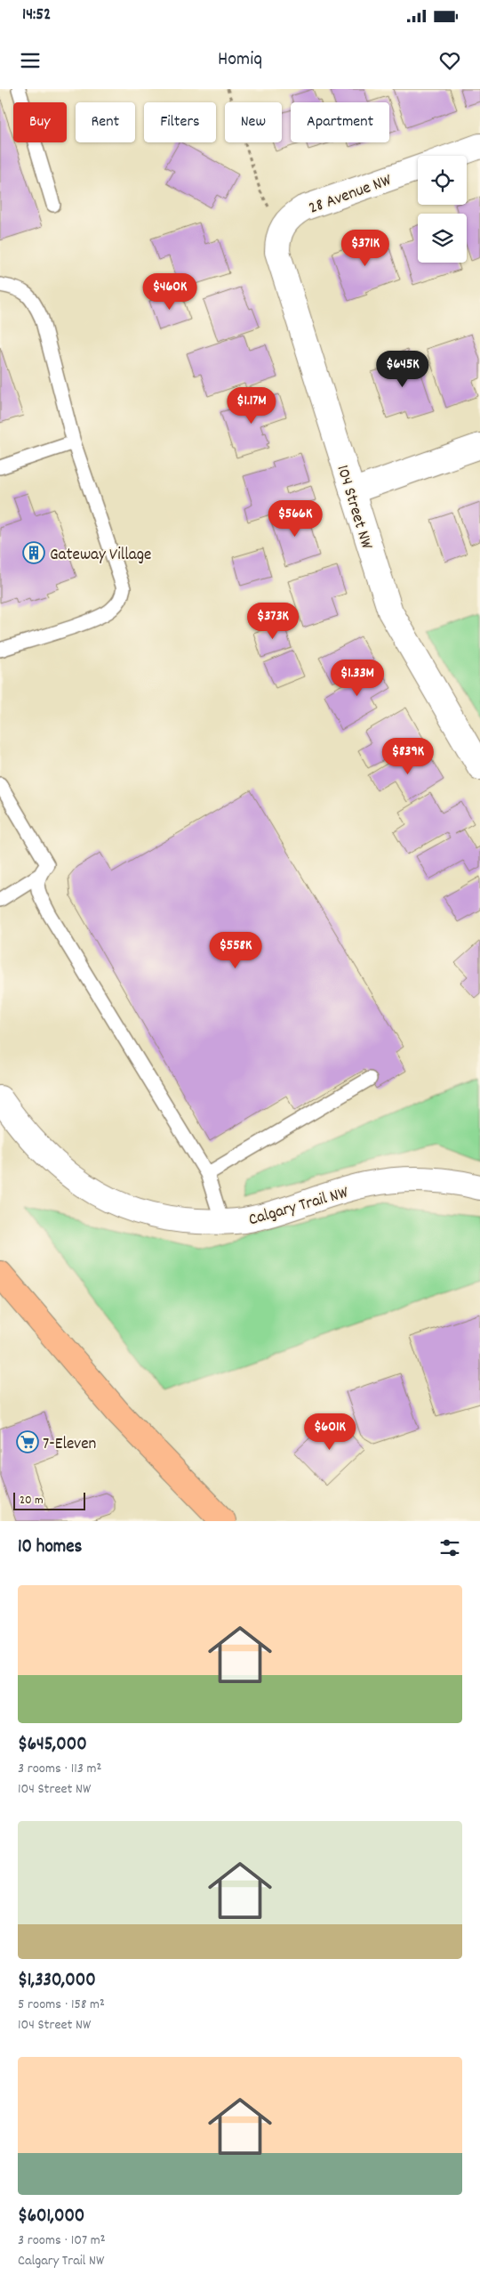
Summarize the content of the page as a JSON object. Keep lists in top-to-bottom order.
{
  "streets": {
    "street": ["28 Avenue NW", "104 Street NW", "Calgary Trail NW"]
  },
  "crossings": [
    ["28 Avenue NW", "104 Street NW"]
  ],
  "places": {
    "building": ["Gateway Village"],
    "supermarket": ["7-Eleven"]
  },
  "scale_bar": "20 m",
  "page": {
    "status": "14:52",
    "header": "Homiq",
    "chip": [
      "Buy",
      "Rent",
      "Filters",
      "New",
      "Apartment"
    ],
    "price": [
      "$371K",
      "$460K",
      "$645K",
      "$1.17M",
      "$566K",
      "$373K",
      "$1.33M",
      "$839K",
      "$558K",
      "$601K"
    ],
    "scale": "20 m",
    "heading": "10 homes",
    "list": [
      {
        "name": "$645,000",
        "note": "3 rooms · 113 m² · 104 Street NW"
      },
      {
        "name": "$1,330,000",
        "note": "5 rooms · 158 m² · 104 Street NW"
      },
      {
        "name": "$601,000",
        "note": "3 rooms · 107 m² · Calgary Trail NW"
      }
    ]
  }
}
